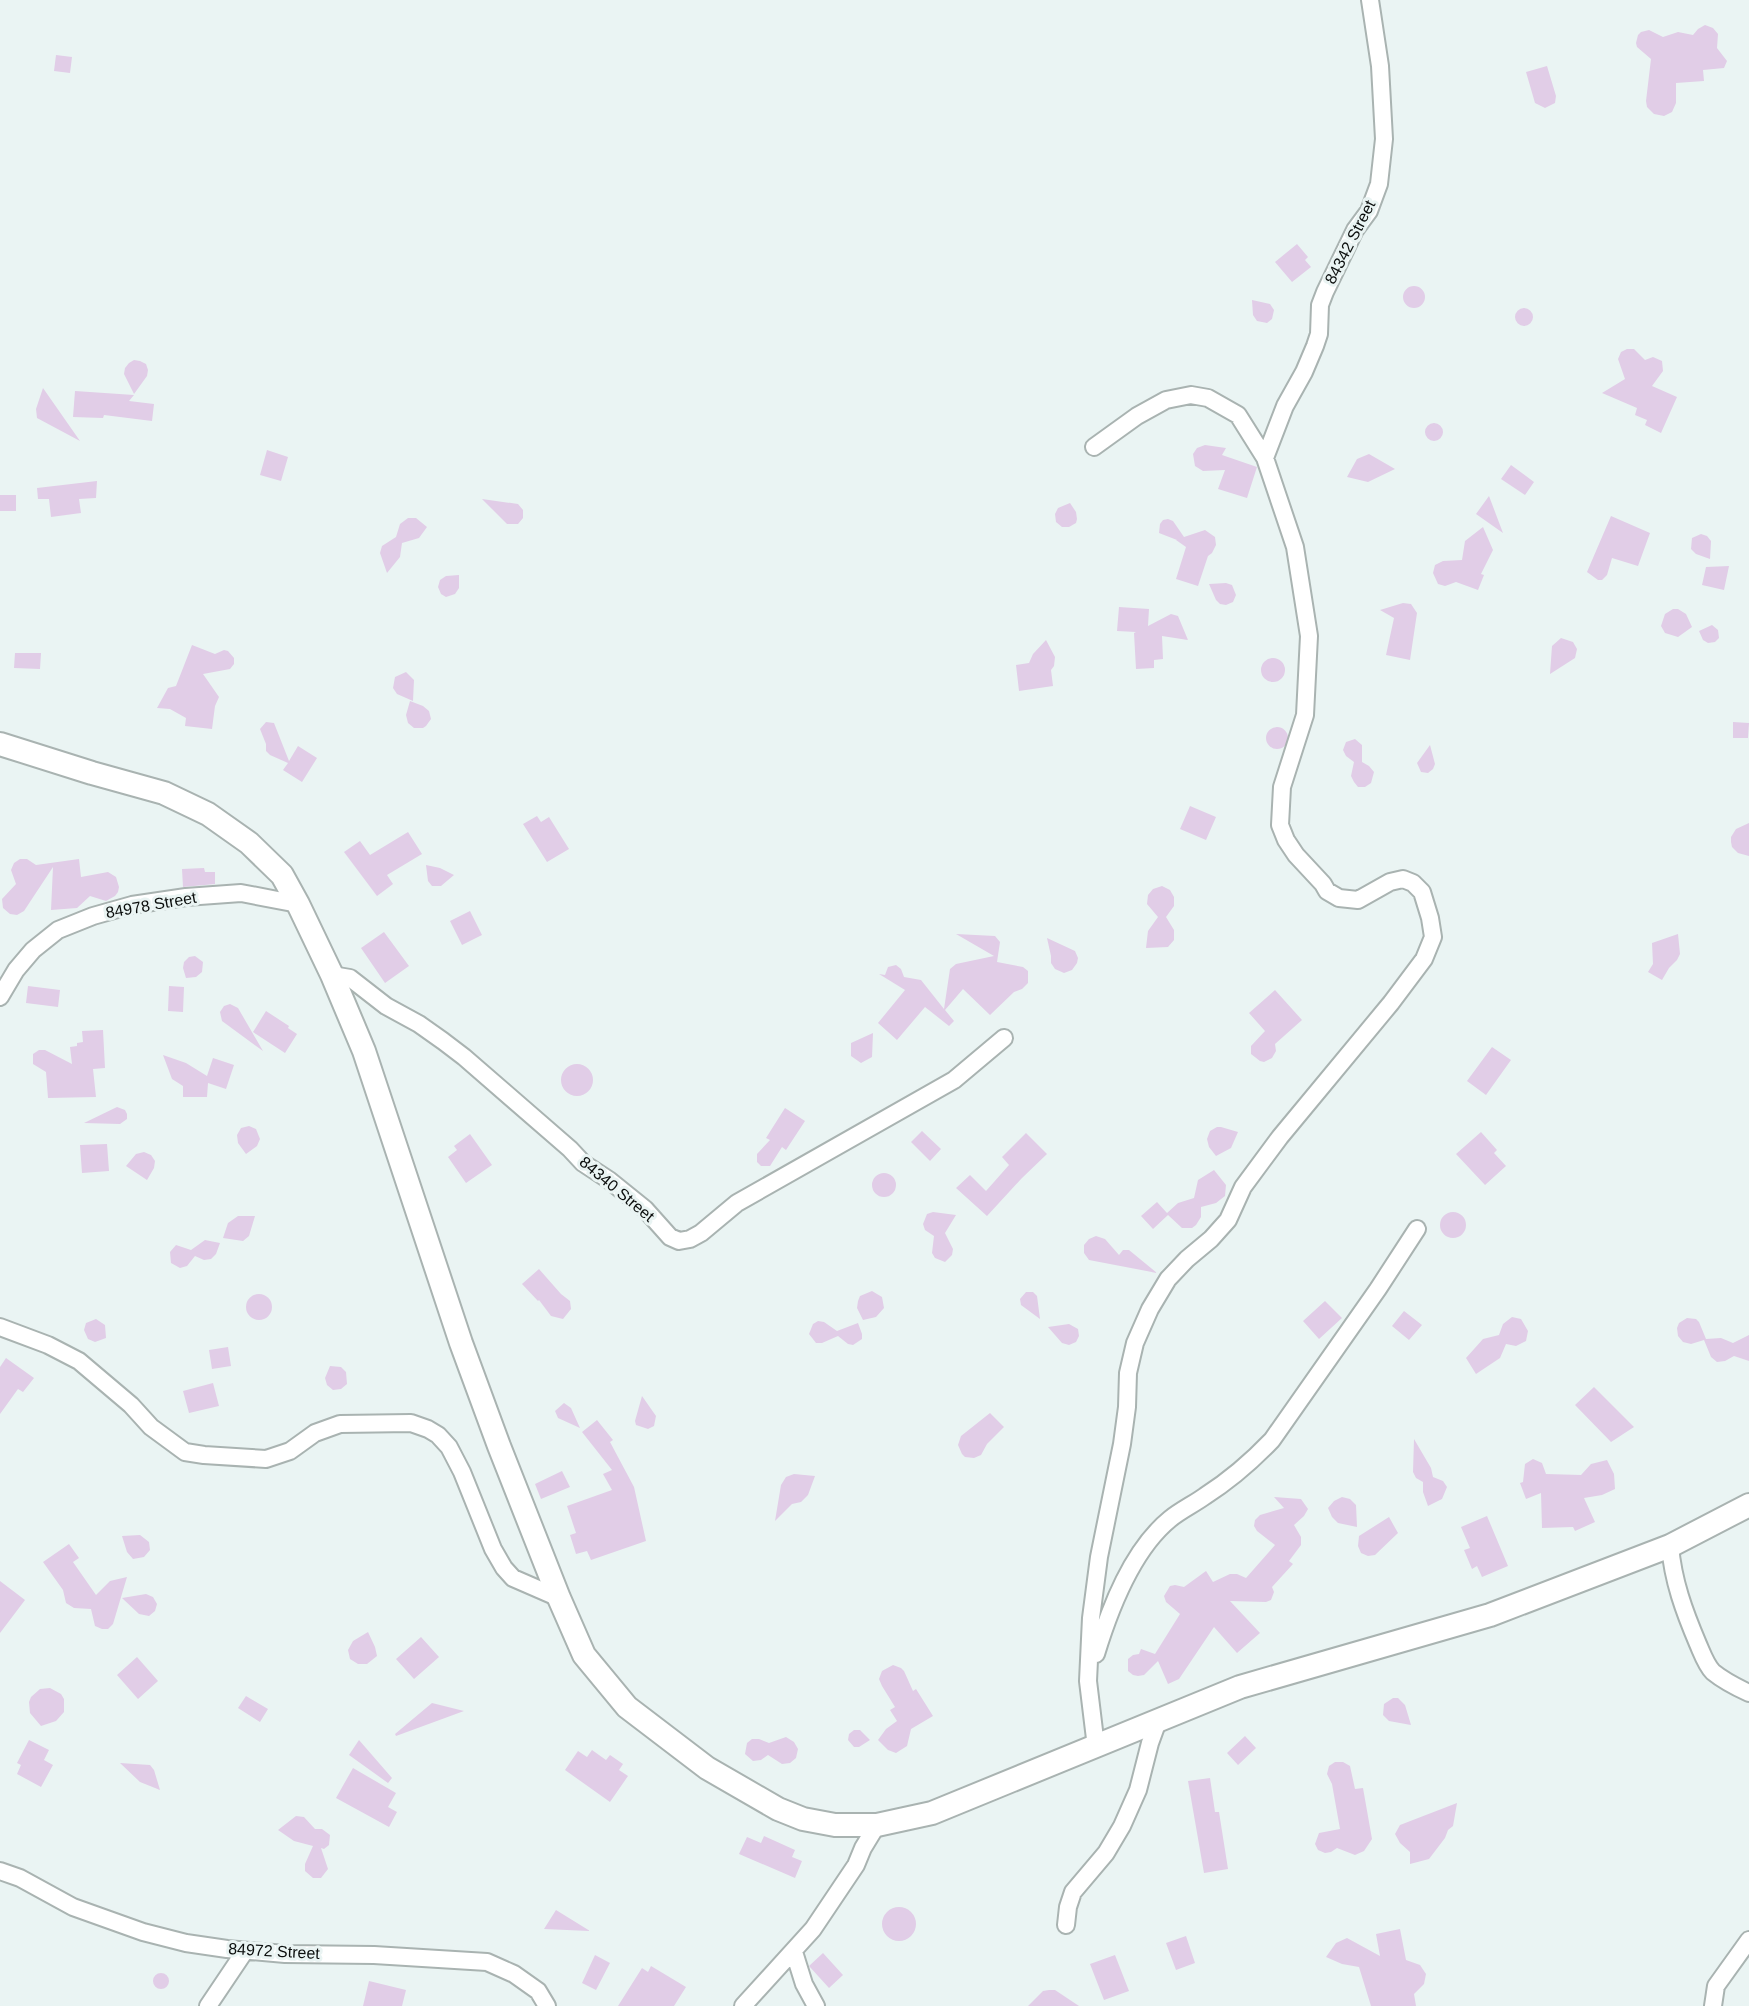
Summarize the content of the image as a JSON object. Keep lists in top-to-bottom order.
{
  "streets": {
    "street": [
      "84342 Street",
      "84978 Street",
      "84340 Street",
      "84972 Street"
    ]
  }
}
